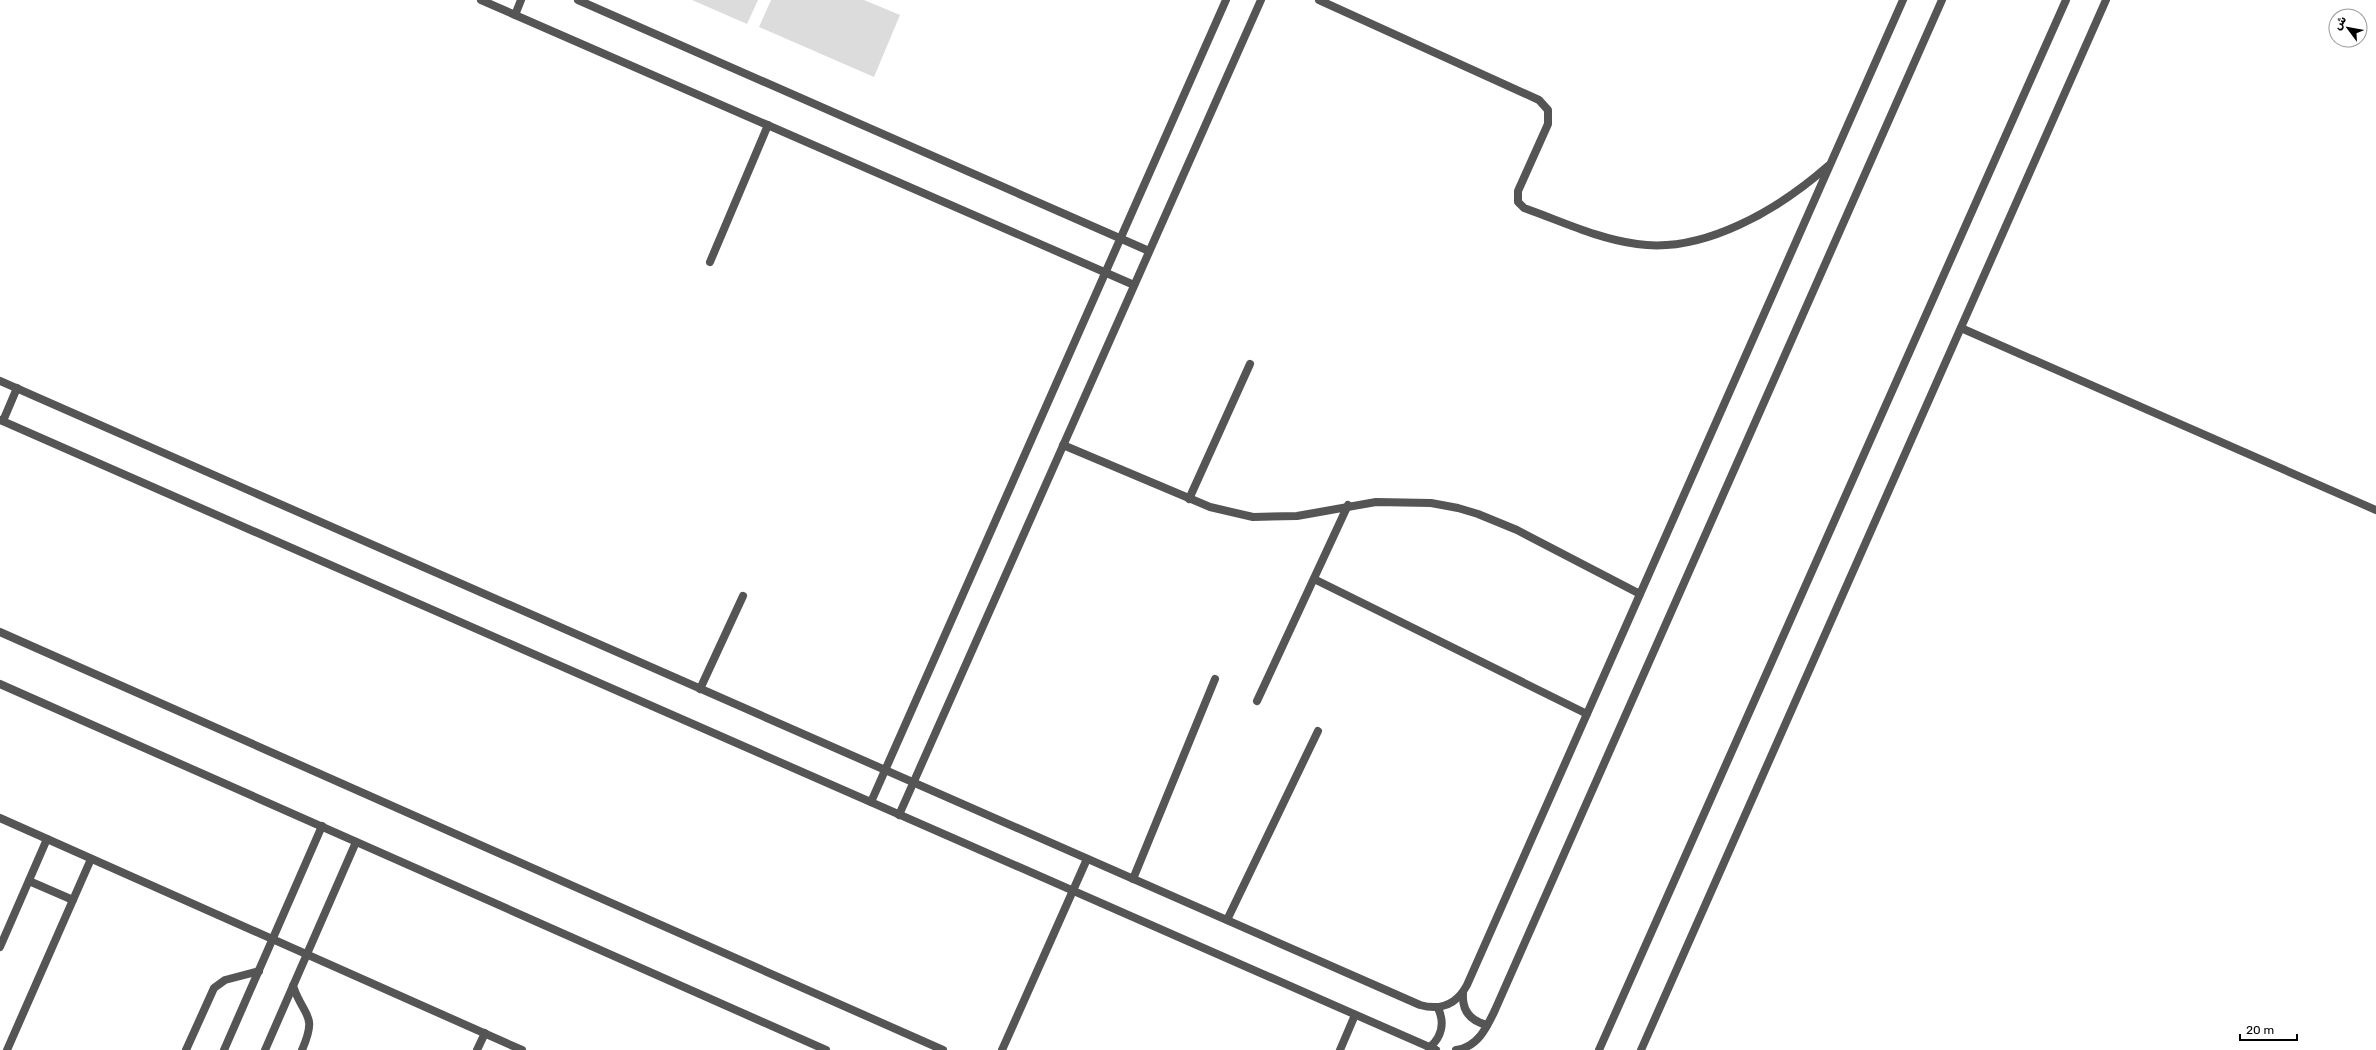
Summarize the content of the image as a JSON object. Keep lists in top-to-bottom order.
{
  "scale_bar": "20 m",
  "north": "top left"
}
